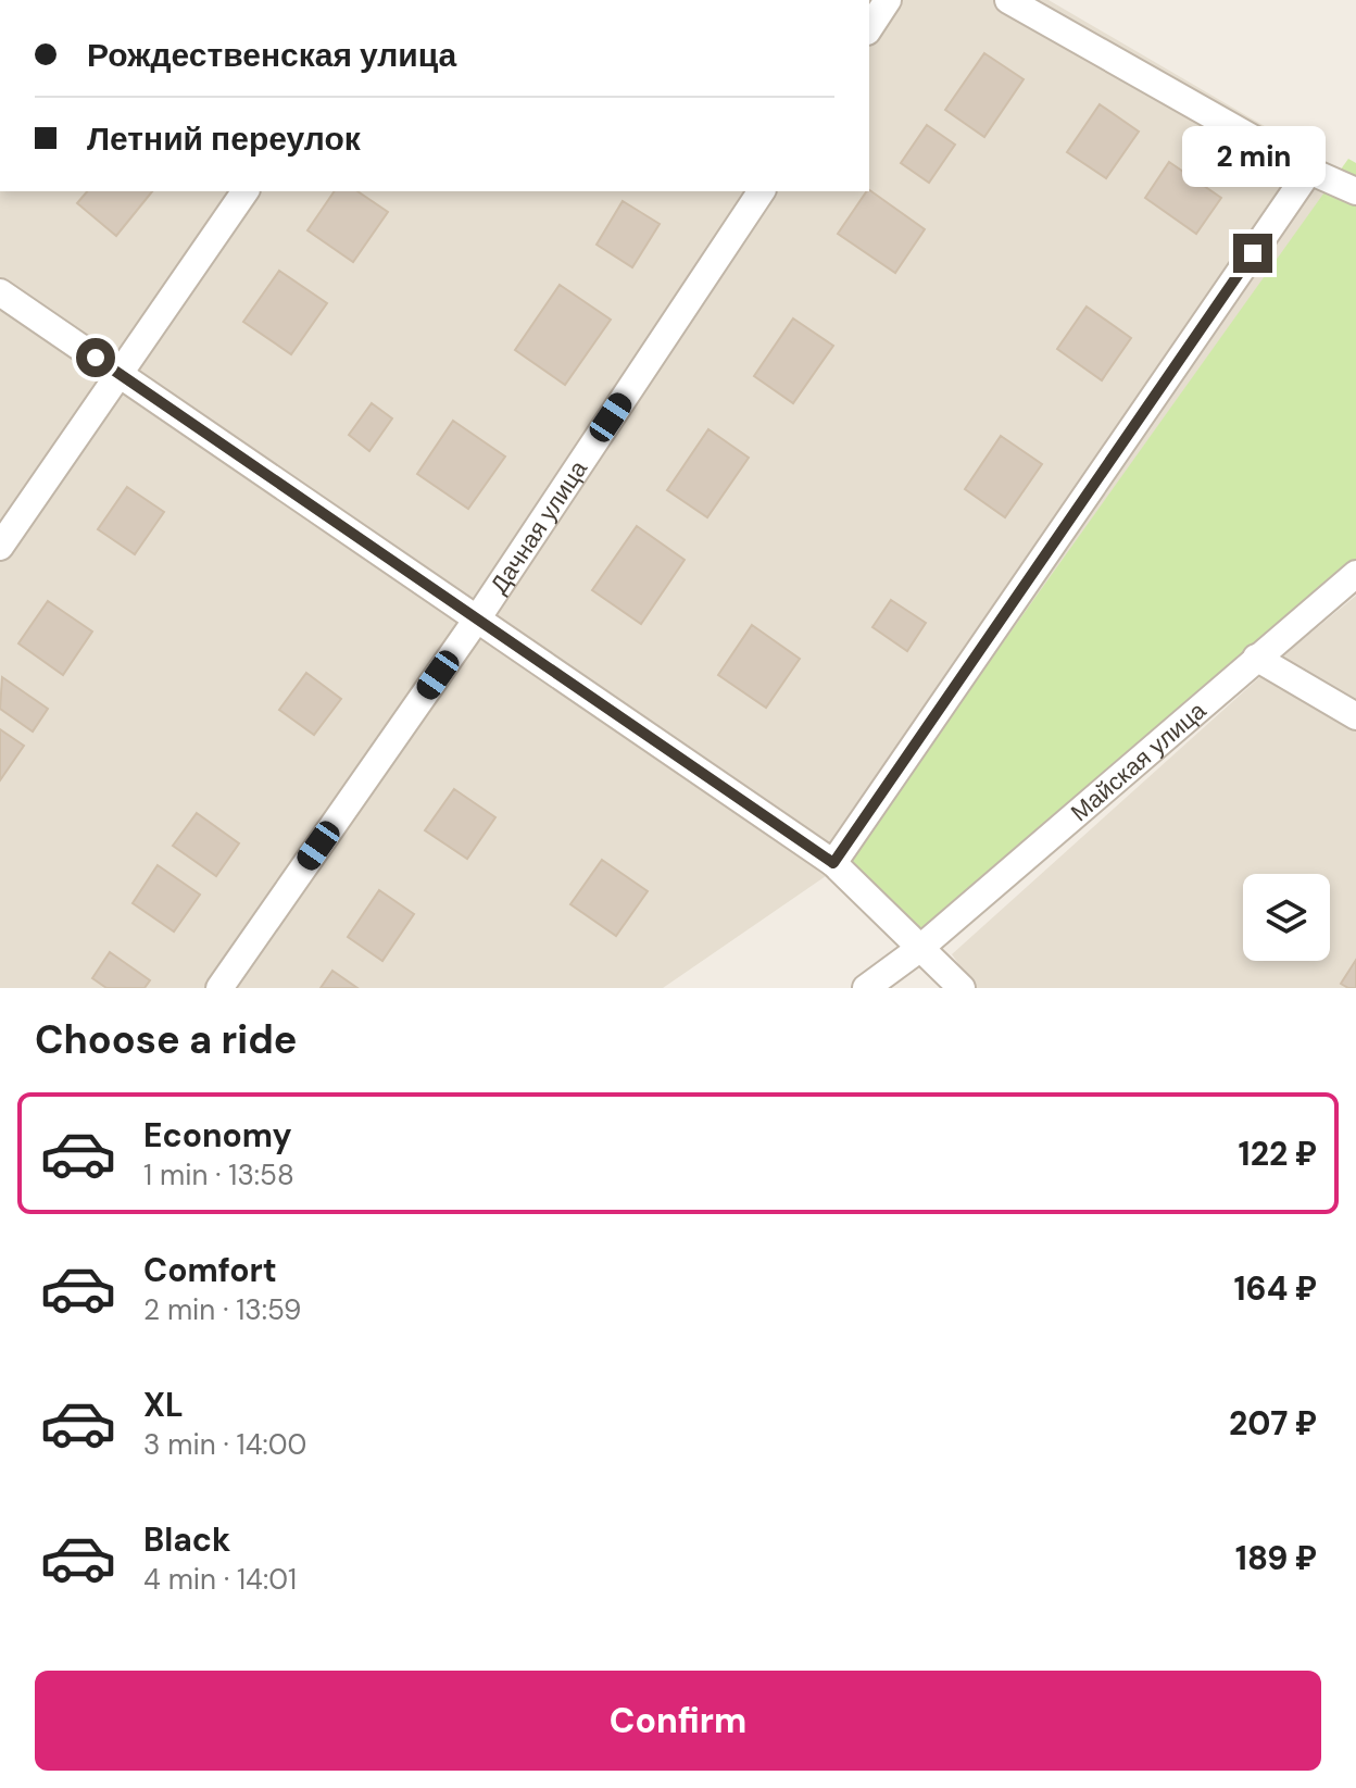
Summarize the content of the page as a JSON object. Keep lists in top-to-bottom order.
{
  "streets": {
    "street": ["Дачная улица", "Майская улица"]
  },
  "page": {
    "banner": ["Рождественская улица", "Летний переулок"],
    "bubble": "2 min",
    "heading": "Choose a ride",
    "list": [
      {
        "name": "Economy",
        "note": "1 min · 13:58",
        "value": "122 ₽"
      },
      {
        "name": "Comfort",
        "note": "2 min · 13:59",
        "value": "164 ₽"
      },
      {
        "name": "XL",
        "note": "3 min · 14:00",
        "value": "207 ₽"
      },
      {
        "name": "Black",
        "note": "4 min · 14:01",
        "value": "189 ₽"
      }
    ],
    "buttons": "Confirm"
  }
}
